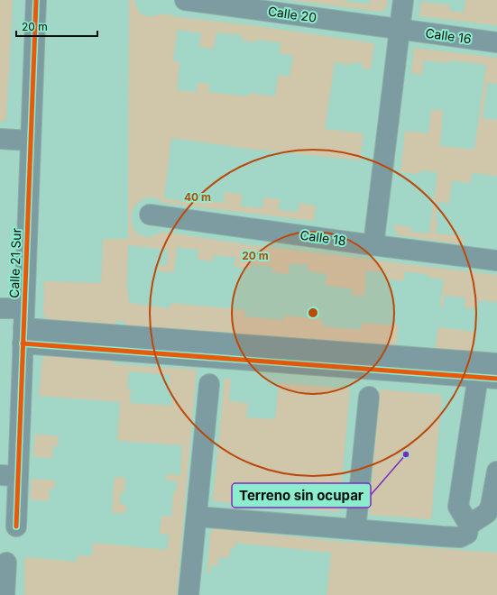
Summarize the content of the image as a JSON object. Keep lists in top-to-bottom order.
{
  "streets": {
    "street": [
      "Calle 20",
      "Calle 16",
      "Calle 18",
      "Calle 21 Sur"
    ]
  },
  "crossings": [
    ["Calle 20", "Calle 16"]
  ],
  "places": ["Terreno sin ocupar"],
  "scale_bar": "20 m",
  "rings": ["40 m", "20 m"]
}
